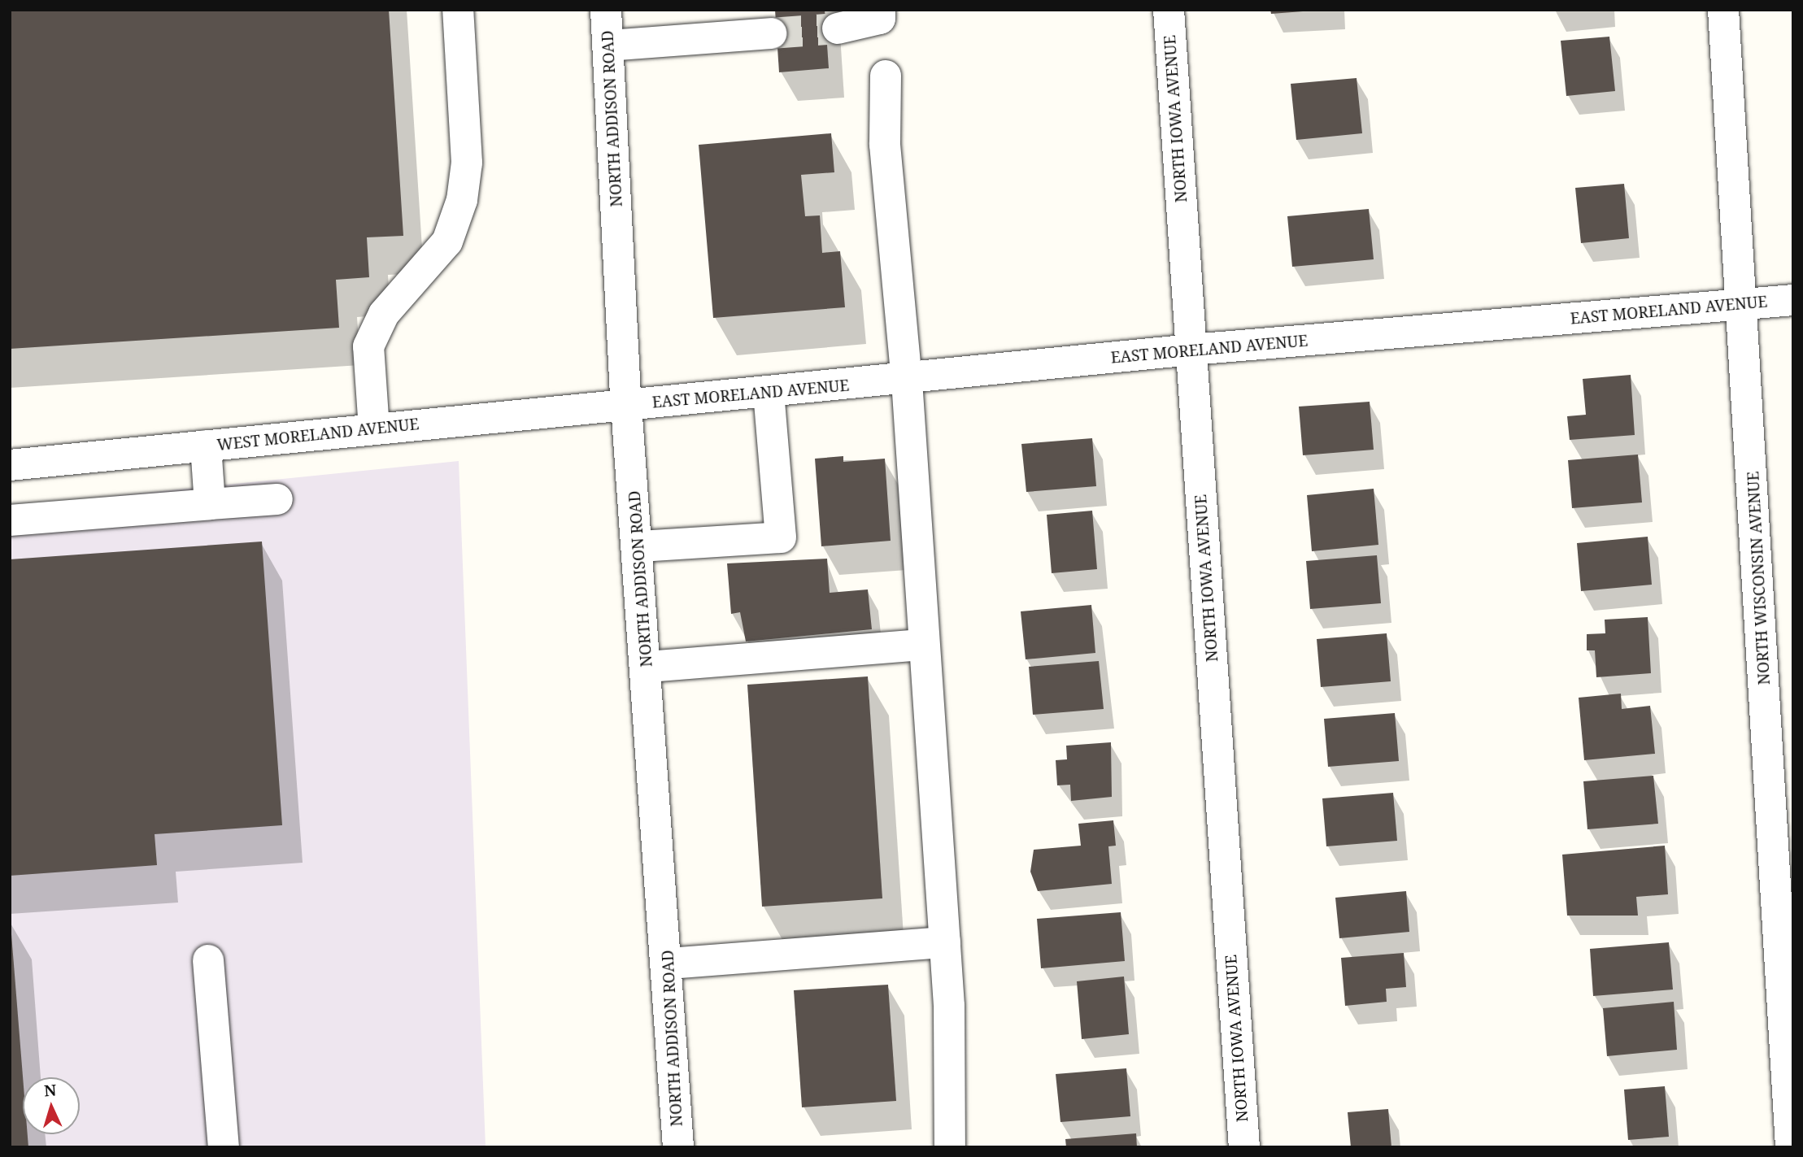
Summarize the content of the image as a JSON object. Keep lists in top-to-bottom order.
{
  "streets": {
    "street": [
      "NORTH ADDISON ROAD",
      "NORTH IOWA AVENUE",
      "EAST MORELAND AVENUE",
      "WEST MORELAND AVENUE",
      "NORTH WISCONSIN AVENUE"
    ]
  },
  "crossings": [
    ["NORTH ADDISON ROAD", "EAST MORELAND AVENUE"],
    ["NORTH ADDISON ROAD", "WEST MORELAND AVENUE"],
    ["NORTH IOWA AVENUE", "EAST MORELAND AVENUE"],
    ["EAST MORELAND AVENUE", "WEST MORELAND AVENUE"],
    ["EAST MORELAND AVENUE", "NORTH WISCONSIN AVENUE"]
  ],
  "north": "top"
}
